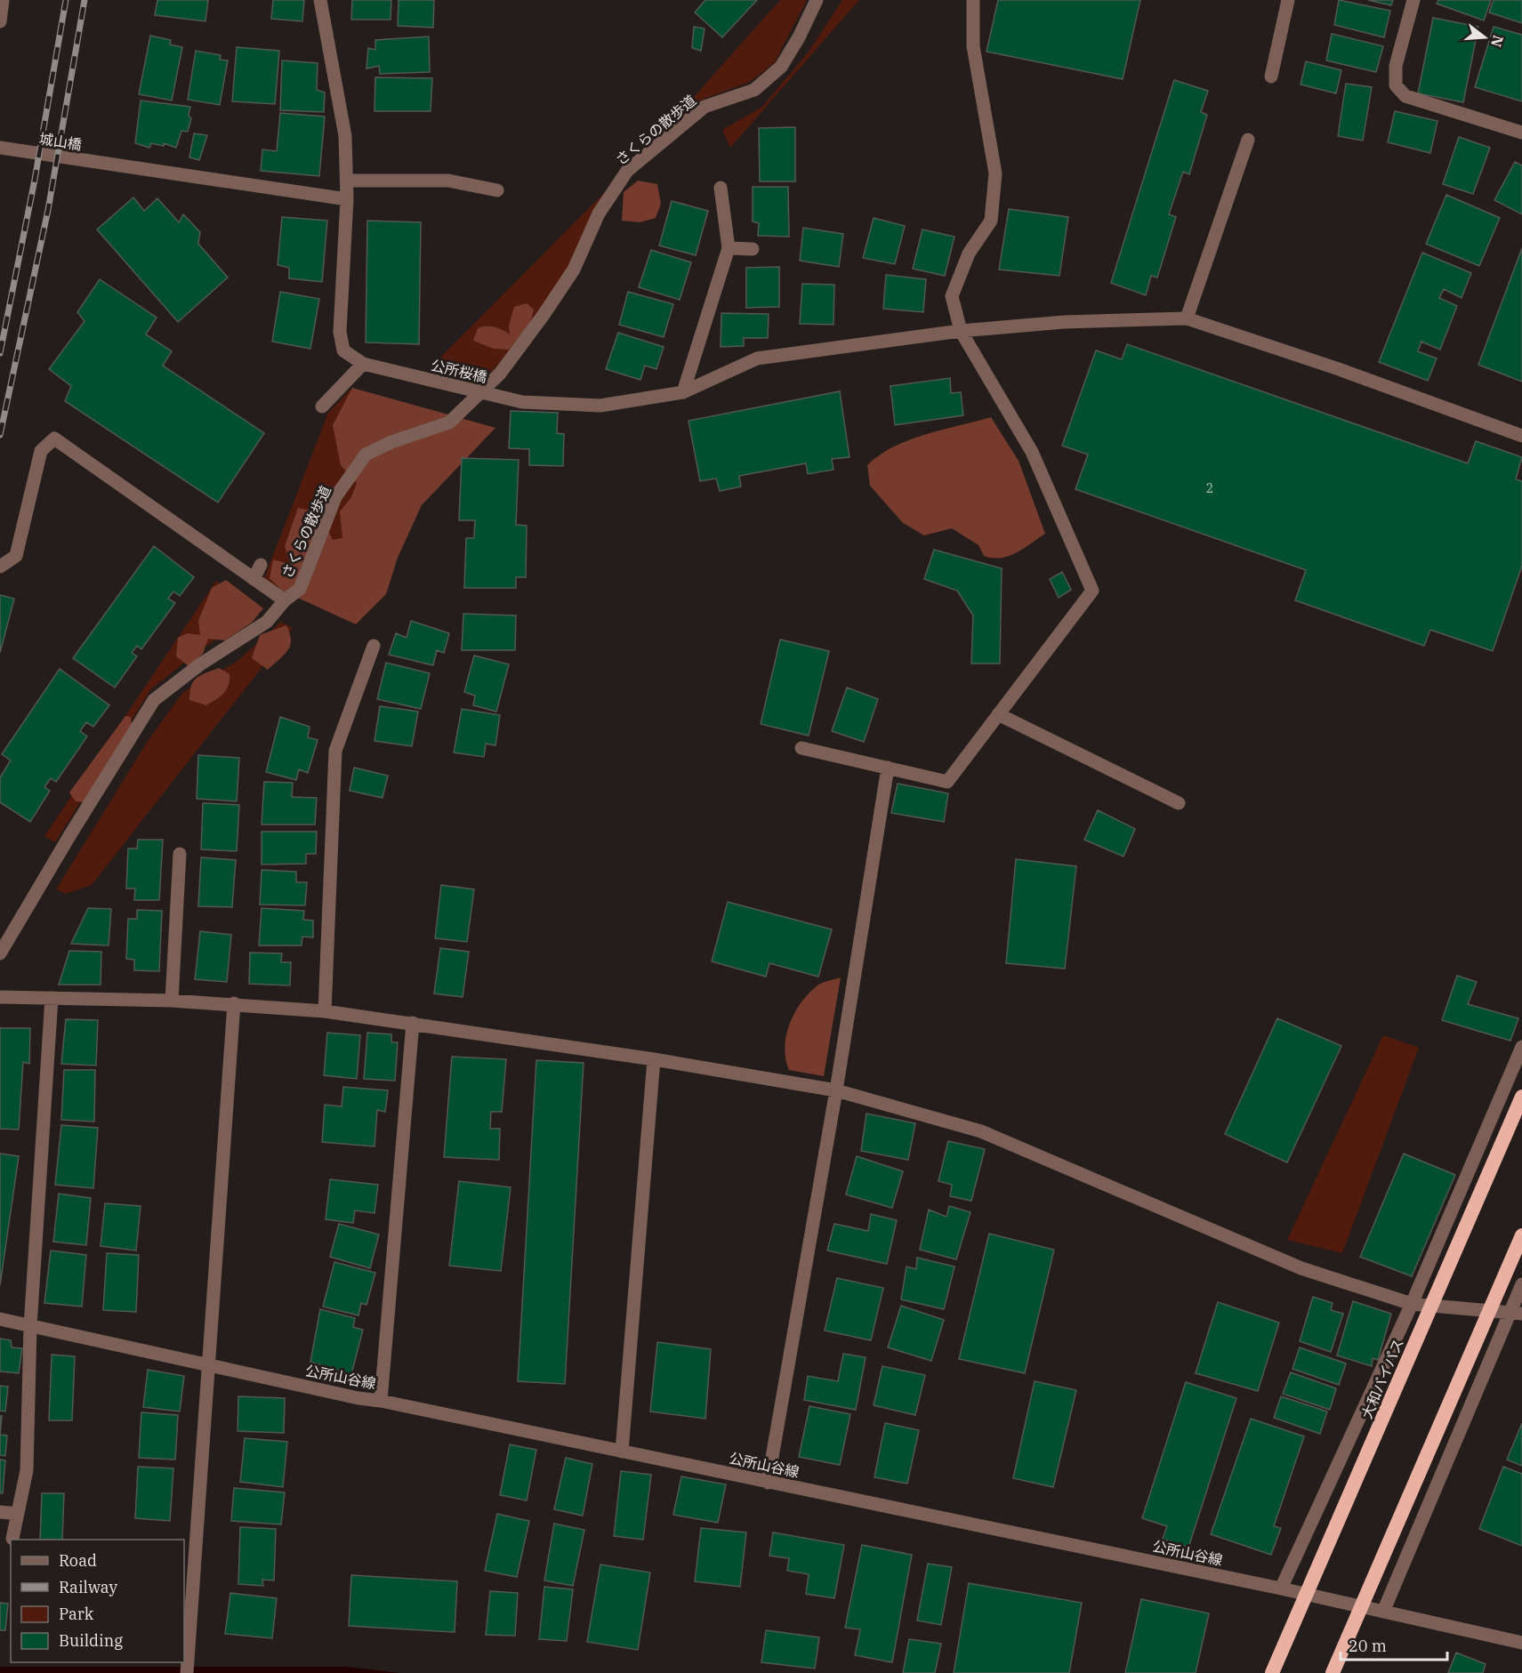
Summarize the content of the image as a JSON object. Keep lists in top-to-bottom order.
{
  "streets": {
    "highway": ["大和バイパス"],
    "street": [
      "さくらの散歩道",
      "城山橋",
      "公所桜橋",
      "公所山谷線"
    ]
  },
  "house_numbers": ["2"],
  "legend": [
    "Road",
    "Railway",
    "Park",
    "Building"
  ],
  "scale_bar": "20 m",
  "north": "right"
}
